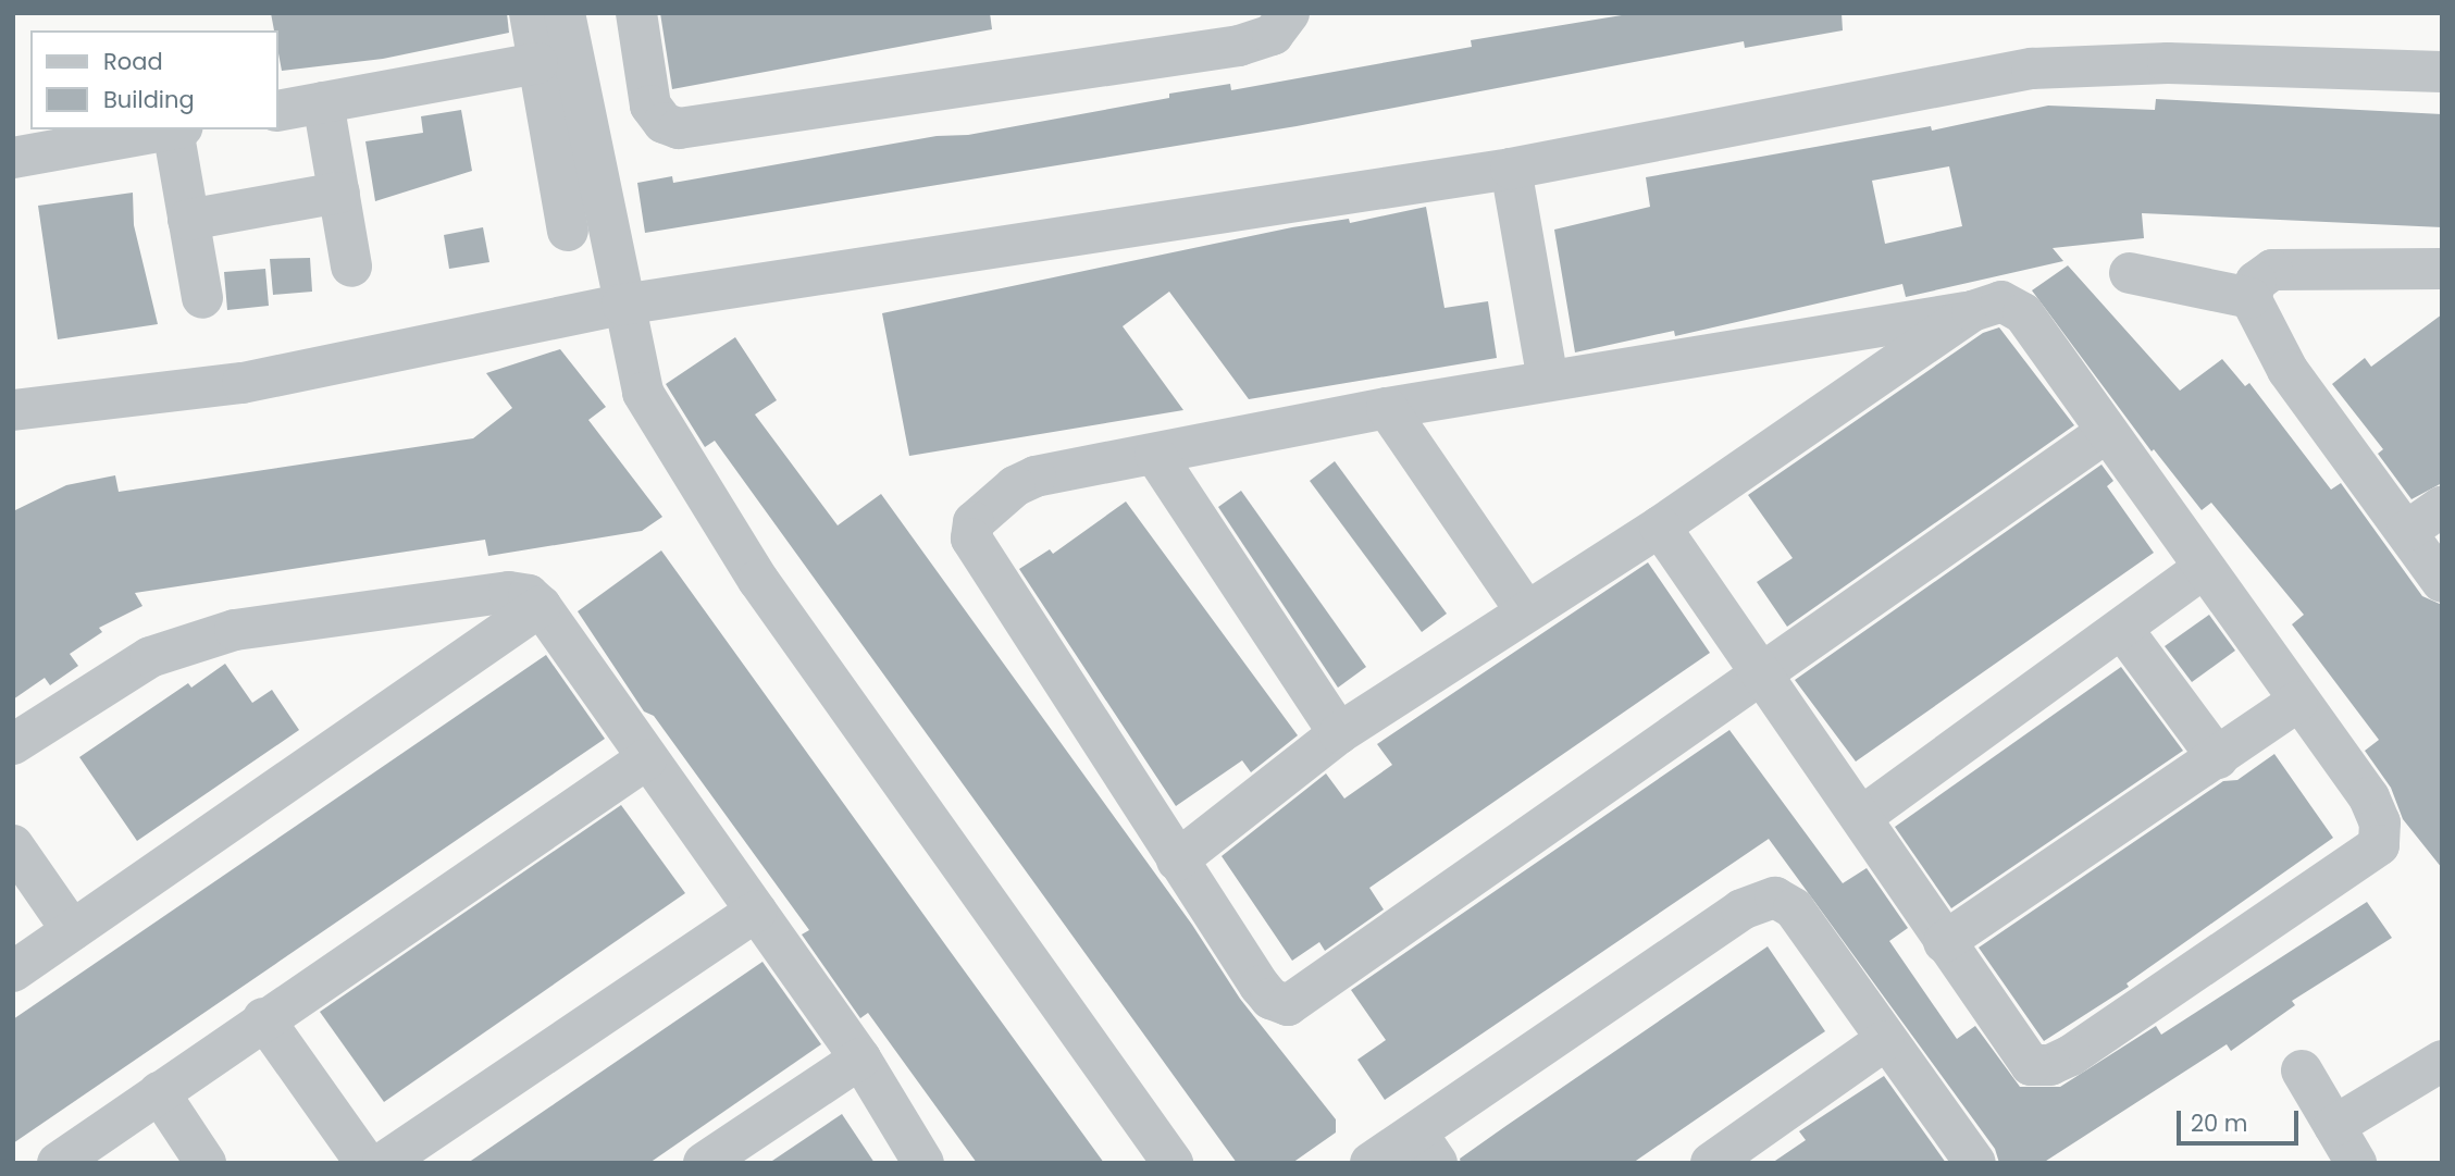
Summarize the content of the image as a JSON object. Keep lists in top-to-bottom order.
{
  "legend": ["Road", "Building"],
  "scale_bar": "20 m"
}
